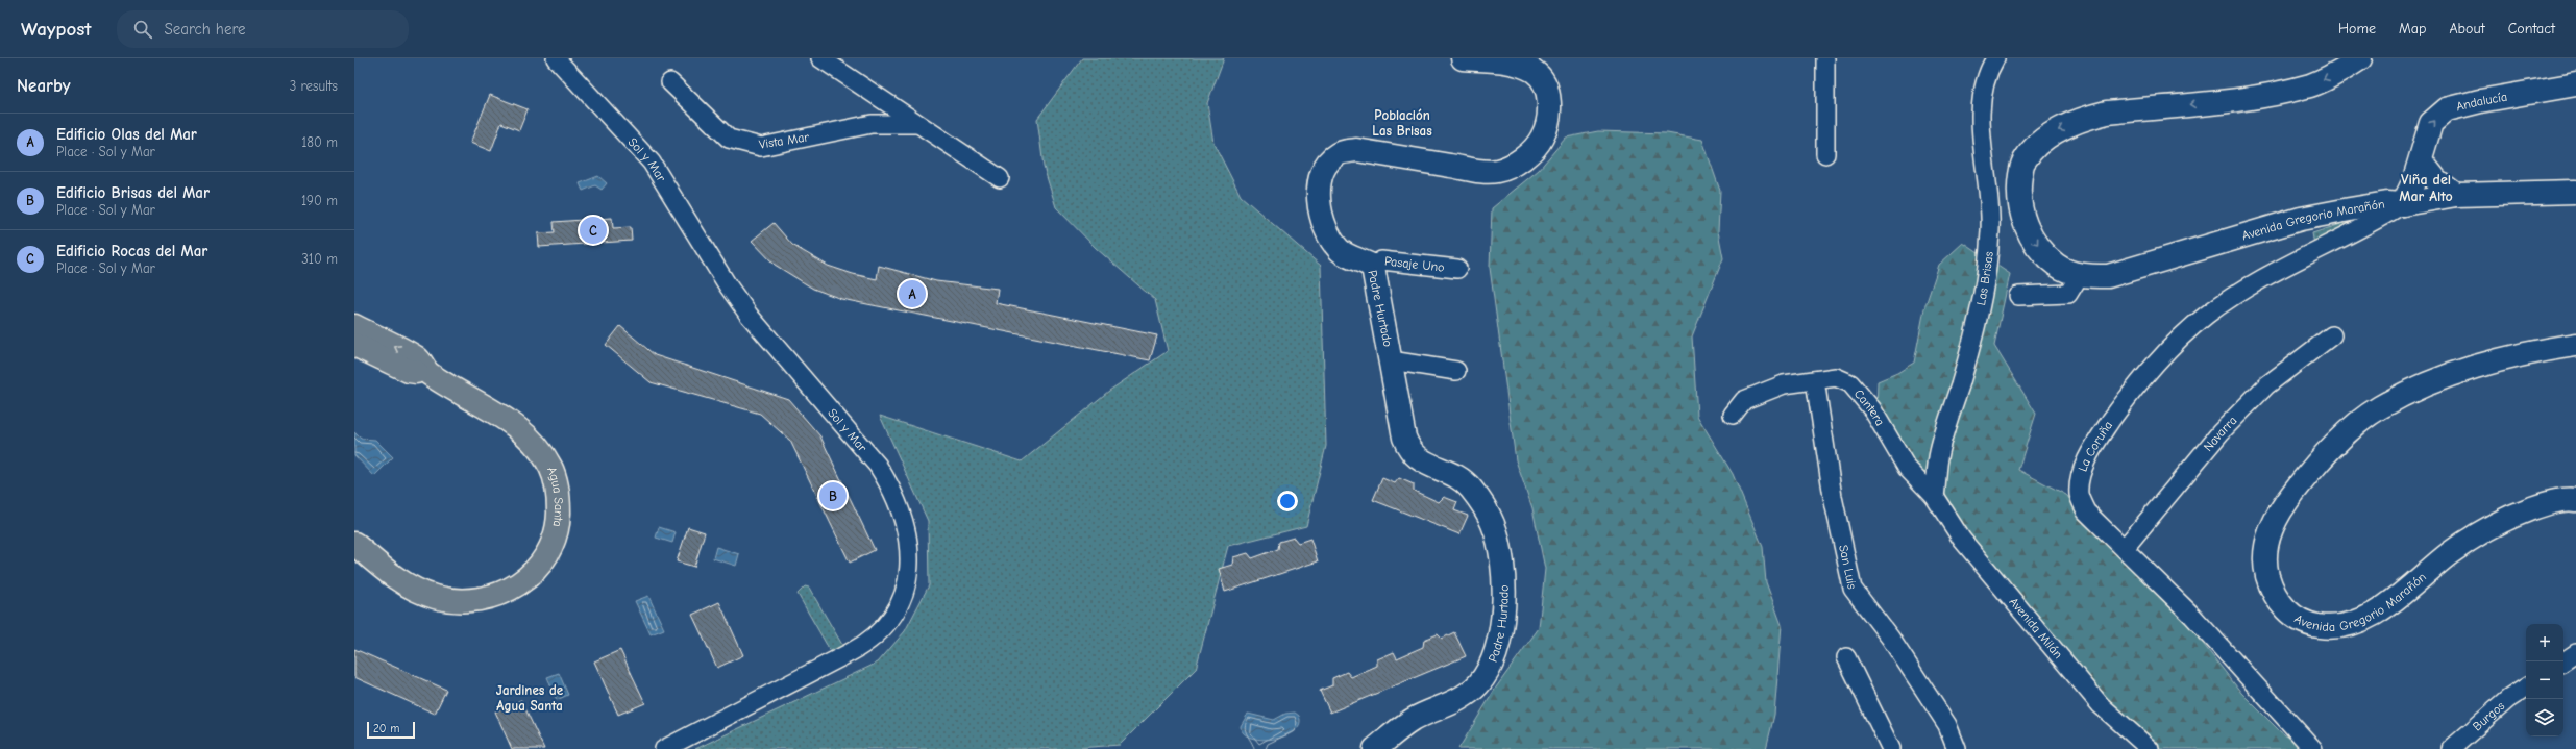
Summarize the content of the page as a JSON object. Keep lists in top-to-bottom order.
{
  "streets": {
    "main road": ["Agua Santa"],
    "street": [
      "Andalucía",
      "Vista Mar",
      "Sol y Mar",
      "Avenida Gregorio Marañón",
      "Pasaje Uno",
      "Las Brisas",
      "Padre Hurtado",
      "Cantera",
      "Navarra",
      "La Coruña",
      "San Luis",
      "Avenida Milán",
      "Burgos"
    ]
  },
  "crossings": [
    ["Andalucía", "Avenida Gregorio Marañón"],
    ["Andalucía", "La Coruña"],
    ["Avenida Gregorio Marañón", "La Coruña"],
    ["Pasaje Uno", "Padre Hurtado"],
    ["Las Brisas", "Cantera"],
    ["Las Brisas", "Avenida Milán"],
    ["Cantera", "San Luis"],
    ["Cantera", "Avenida Milán"],
    ["Navarra", "La Coruña"]
  ],
  "one_way": ["Andalucía"],
  "districts": ["Población Las Brisas", "Viña del Mar Alto", "Jardines de Agua Santa"],
  "scale_bar": "20 m",
  "page": {
    "header": "Waypost",
    "search": "Search here",
    "nav": [
      "Home",
      "Map",
      "About",
      "Contact"
    ],
    "heading": ["Nearby", "3 results"],
    "list": [
      {
        "mark": "A",
        "name": "Edificio Olas del Mar",
        "note": "Place · Sol y Mar",
        "value": "180 m"
      },
      {
        "mark": "B",
        "name": "Edificio Brisas del Mar",
        "note": "Place · Sol y Mar",
        "value": "190 m"
      },
      {
        "mark": "C",
        "name": "Edificio Rocas del Mar",
        "note": "Place · Sol y Mar",
        "value": "310 m"
      }
    ],
    "pins": ["C", "A", "B"],
    "map_buttons": ["+", "−"],
    "scale": "20 m"
  }
}
